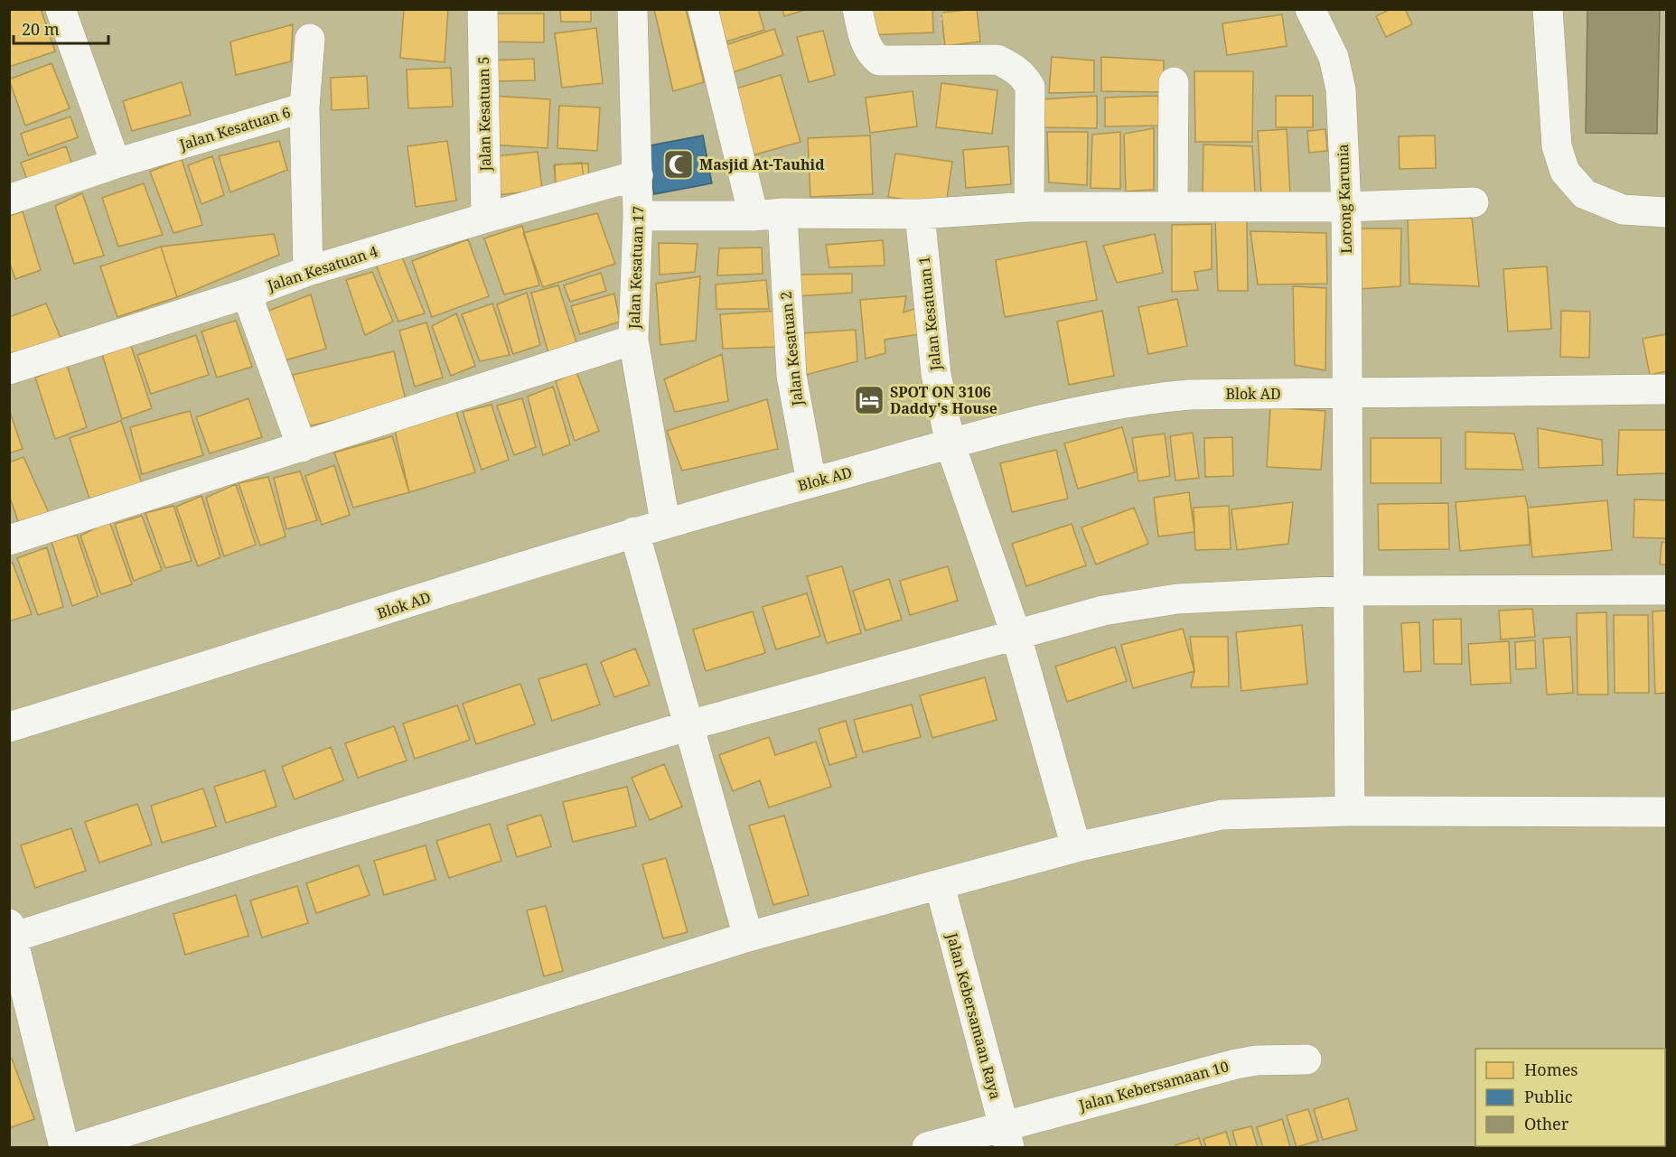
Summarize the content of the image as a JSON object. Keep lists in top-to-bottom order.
{
  "streets": {
    "street": [
      "Jalan Kesatuan 5",
      "Jalan Kesatuan 6",
      "Lorong Karunia",
      "Jalan Kesatuan 17",
      "Jalan Kesatuan 4",
      "Jalan Kesatuan 1",
      "Jalan Kesatuan 2",
      "Blok AD",
      "Jalan Kebersamaan Raya",
      "Jalan Kebersamaan 10"
    ]
  },
  "crossings": [
    ["Jalan Kesatuan 5", "Jalan Kesatuan 4"],
    ["Jalan Kesatuan 6", "Jalan Kesatuan 4"],
    ["Lorong Karunia", "Blok AD"],
    ["Jalan Kesatuan 17", "Jalan Kesatuan 4"],
    ["Jalan Kesatuan 17", "Blok AD"],
    ["Jalan Kesatuan 1", "Blok AD"],
    ["Jalan Kesatuan 2", "Blok AD"],
    ["Jalan Kebersamaan Raya", "Jalan Kebersamaan 10"]
  ],
  "places": {
    "mosque": ["Masjid At-Tauhid"],
    "hotel": ["SPOT ON 3106 Daddy's House"]
  },
  "legend": ["Homes", "Public", "Other"],
  "scale_bar": "20 m"
}
